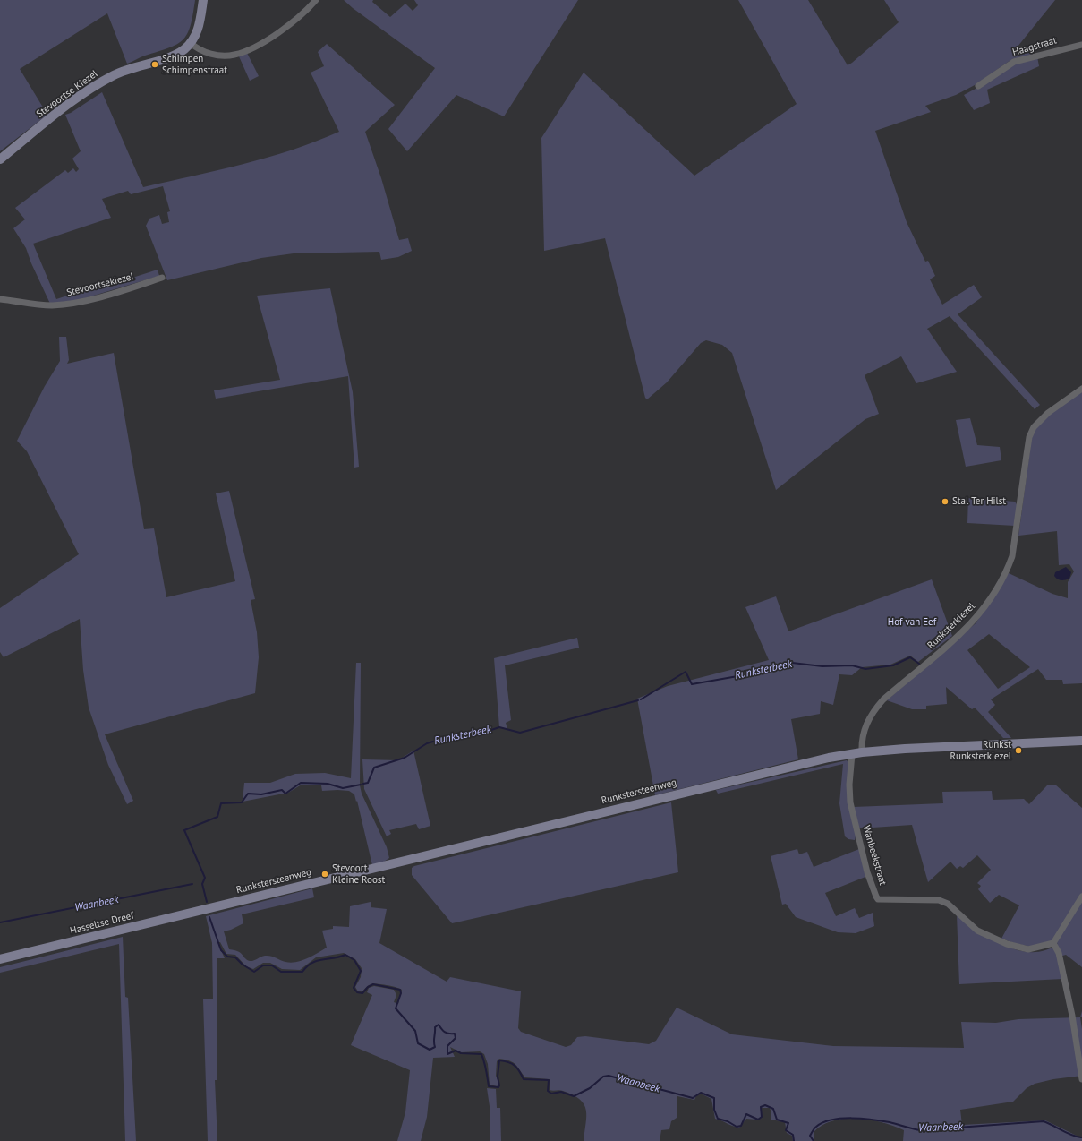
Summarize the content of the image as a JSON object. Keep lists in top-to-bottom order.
{
  "streets": {
    "street": [
      "Haagstraat",
      "Stevoortse Kiezel",
      "Stevoortsekiezel",
      "Runksterkiezel",
      "Runkstersteenweg",
      "Wanbeekstraat",
      "Hasseltse Dreef"
    ]
  },
  "crossings": [
    ["Runksterkiezel", "Runkstersteenweg"],
    ["Runkstersteenweg", "Wanbeekstraat"],
    ["Runkstersteenweg", "Hasseltse Dreef"]
  ],
  "water": ["Runksterbeek", "Waanbeek"],
  "parks": ["Hof van Eef"],
  "places": [
    "Schimpen Schimpenstraat",
    "Stal Ter Hilst",
    "Runkst Runksterkiezel",
    "Stevoort Kleine Roost"
  ]
}
